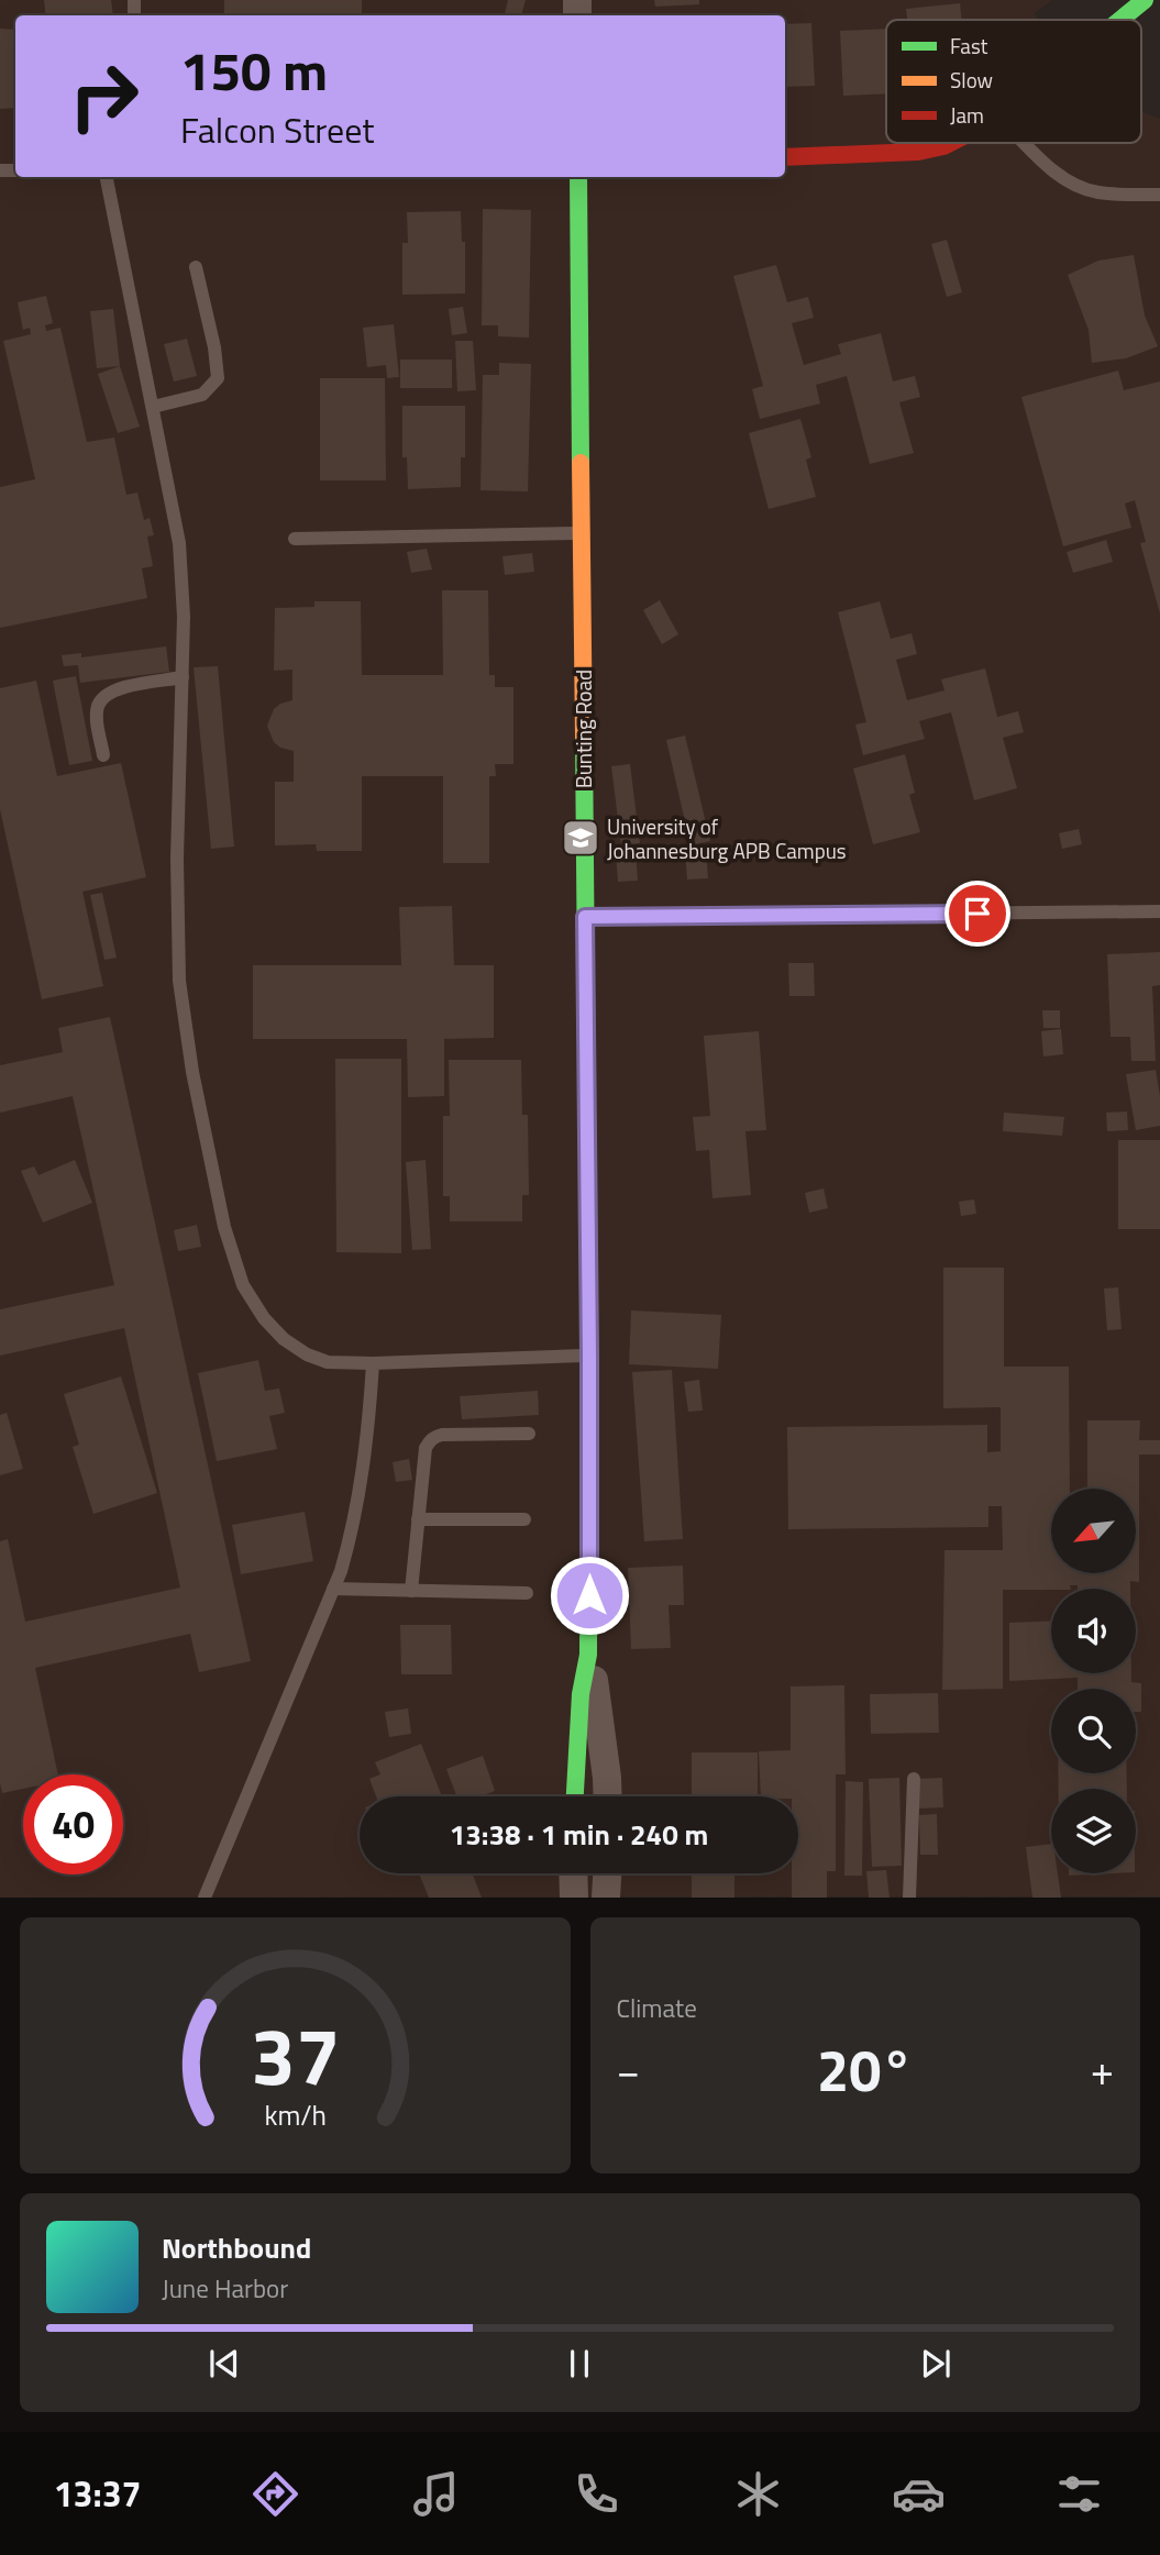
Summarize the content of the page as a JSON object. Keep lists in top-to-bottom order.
{
  "streets": {
    "street": ["Bunting Road"]
  },
  "places": {
    "school or university": ["University of Johannesburg APB Campus"]
  },
  "legend": ["Fast", "Slow", "Jam"],
  "north": "bottom left",
  "page": {
    "turn": ["150 m", "Falcon Street"],
    "limit": "40",
    "trip": "13:38 · 1 min · 240 m",
    "tile": "Climate",
    "heat": ["−", "20°", "+"],
    "song": ["Northbound", "June Harbor"],
    "tabs": "13:37",
    "gauge": ["37", "km/h"]
  }
}
